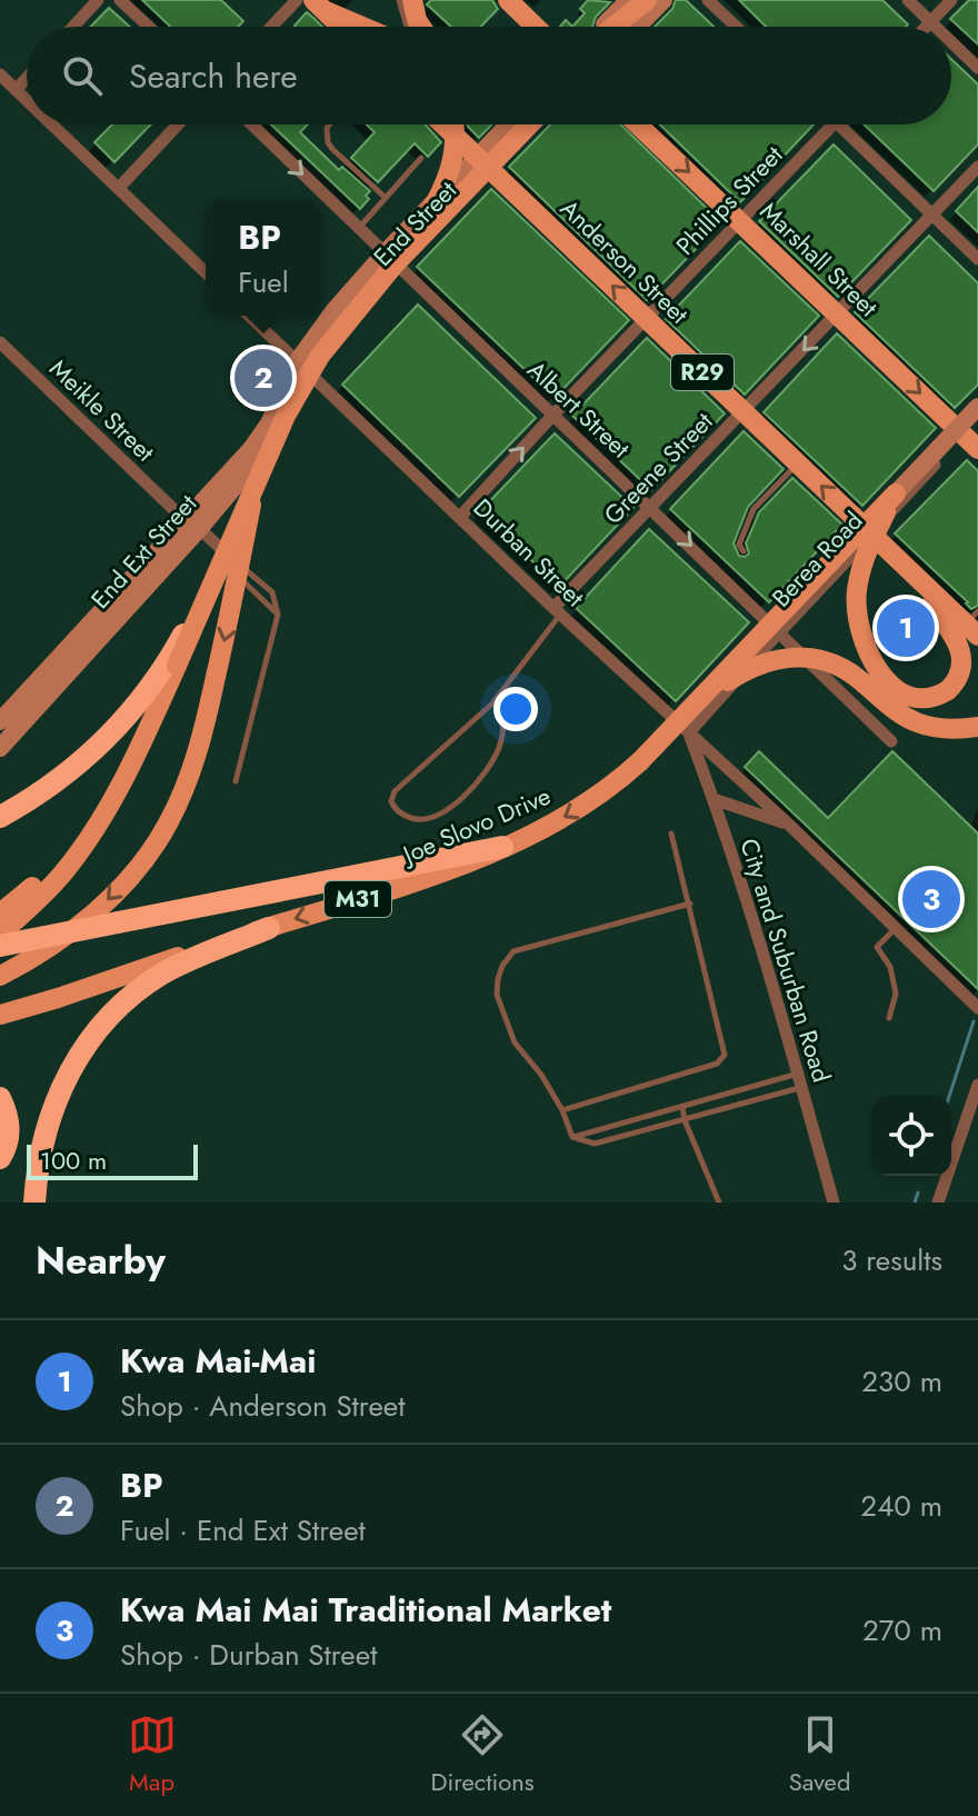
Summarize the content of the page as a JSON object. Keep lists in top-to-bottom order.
{
  "streets": {
    "main road": [
      "Marshall Street",
      "Anderson Street",
      "R29",
      "Joe Slovo Drive",
      "M31"
    ],
    "street": [
      "Phillips Street",
      "End Street",
      "Albert Street",
      "Meikle Street",
      "Greene Street",
      "End Ext Street",
      "Durban Street",
      "Berea Road",
      "City and Suburban Road"
    ]
  },
  "crossings": [
    ["Phillips Street", "Marshall Street"],
    ["Phillips Street", "Anderson Street"],
    ["Phillips Street", "Albert Street"],
    ["Phillips Street", "Durban Street"],
    ["End Street", "Anderson Street"],
    ["End Street", "Albert Street"],
    ["End Street", "End Ext Street"],
    ["End Street", "Durban Street"],
    ["Marshall Street", "Greene Street"],
    ["Marshall Street", "Berea Road"],
    ["Anderson Street", "Greene Street"],
    ["Anderson Street", "Berea Road"],
    ["Albert Street", "Greene Street"],
    ["Albert Street", "Berea Road"],
    ["Meikle Street", "End Ext Street"],
    ["Greene Street", "Durban Street"],
    ["End Ext Street", "Durban Street"],
    ["Durban Street", "Berea Road"],
    ["Durban Street", "City and Suburban Road"],
    ["Berea Road", "City and Suburban Road"],
    ["Joe Slovo Drive", "M31"]
  ],
  "one_way": [
    "Marshall Street",
    "Anderson Street",
    "Albert Street",
    "Joe Slovo Drive"
  ],
  "scale_bar": "100 m",
  "page": {
    "search": "Search here",
    "popup": ["BP", "Fuel"],
    "pins": ["2", "1", "3"],
    "scale": "100 m",
    "heading": ["Nearby", "3 results"],
    "list": [
      {
        "mark": "1",
        "name": "Kwa Mai-Mai",
        "note": "Shop · Anderson Street",
        "value": "230 m"
      },
      {
        "mark": "2",
        "name": "BP",
        "note": "Fuel · End Ext Street",
        "value": "240 m"
      },
      {
        "mark": "3",
        "name": "Kwa Mai Mai Traditional Market",
        "note": "Shop · Durban Street",
        "value": "270 m"
      }
    ],
    "nav": ["Map", "Directions", "Saved"]
  }
}
